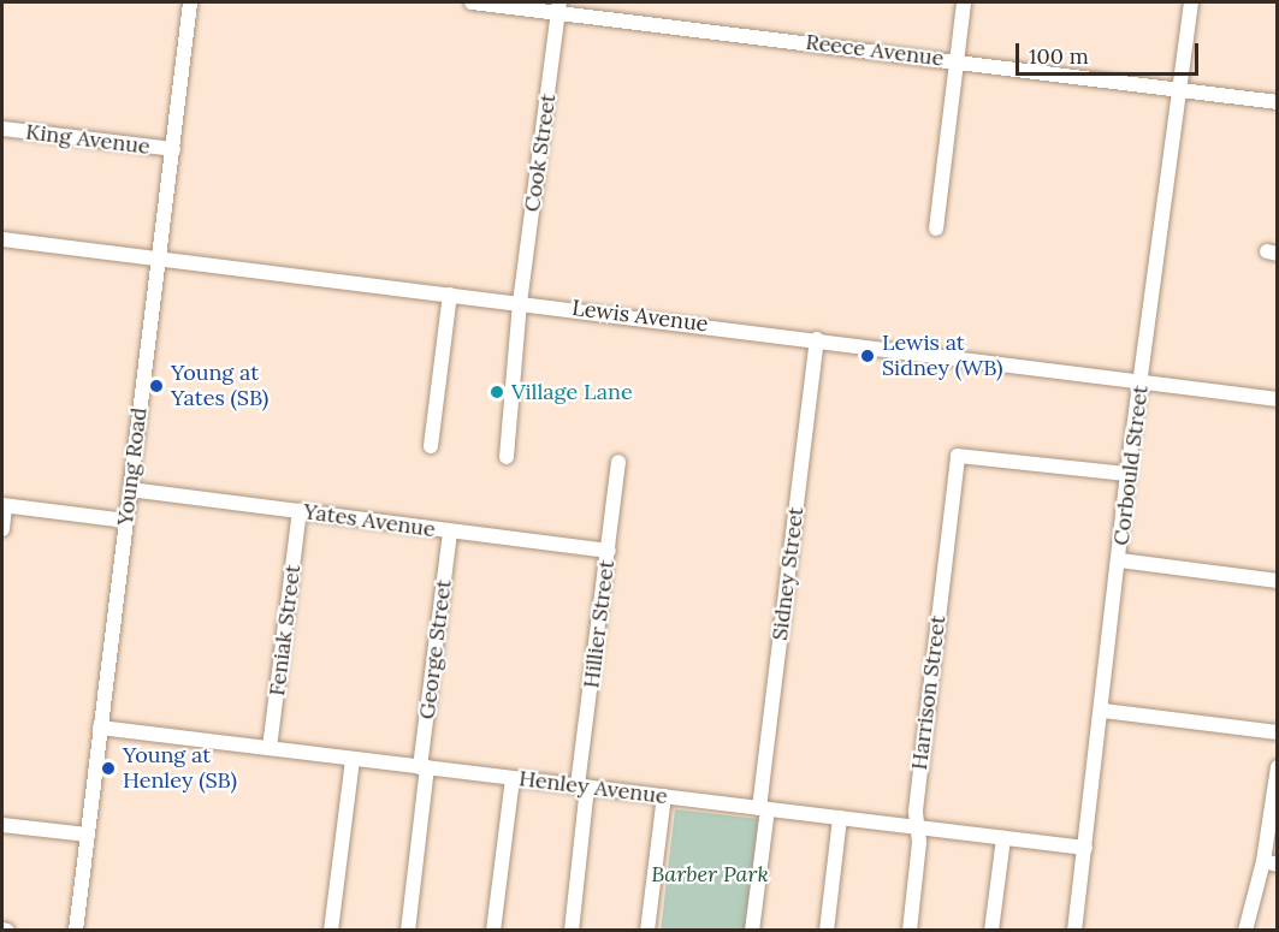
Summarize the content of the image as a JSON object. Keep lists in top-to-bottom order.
{
  "streets": {
    "street": [
      "Reece Avenue",
      "King Avenue",
      "Cook Street",
      "Lewis Avenue",
      "Corbould Street",
      "Young Road",
      "Yates Avenue",
      "Sidney Street",
      "Hillier Street",
      "Feniak Street",
      "George Street",
      "Harrison Street",
      "Henley Avenue"
    ]
  },
  "crossings": [
    ["Reece Avenue", "Cook Street"],
    ["Reece Avenue", "Corbould Street"],
    ["King Avenue", "Young Road"],
    ["Cook Street", "Lewis Avenue"],
    ["Lewis Avenue", "Corbould Street"],
    ["Lewis Avenue", "Young Road"],
    ["Lewis Avenue", "Sidney Street"],
    ["Corbould Street", "Harrison Street"],
    ["Corbould Street", "Henley Avenue"],
    ["Young Road", "Yates Avenue"],
    ["Young Road", "Henley Avenue"],
    ["Yates Avenue", "Hillier Street"],
    ["Yates Avenue", "Feniak Street"],
    ["Yates Avenue", "George Street"],
    ["Sidney Street", "Henley Avenue"],
    ["Hillier Street", "Henley Avenue"],
    ["Feniak Street", "Henley Avenue"],
    ["George Street", "Henley Avenue"],
    ["Harrison Street", "Henley Avenue"]
  ],
  "parks": ["Barber Park"],
  "places": [
    "Lewis at Sidney (WB)",
    "Young at Yates (SB)",
    "Village Lane",
    "Young at Henley (SB)"
  ],
  "scale_bar": "100 m"
}
